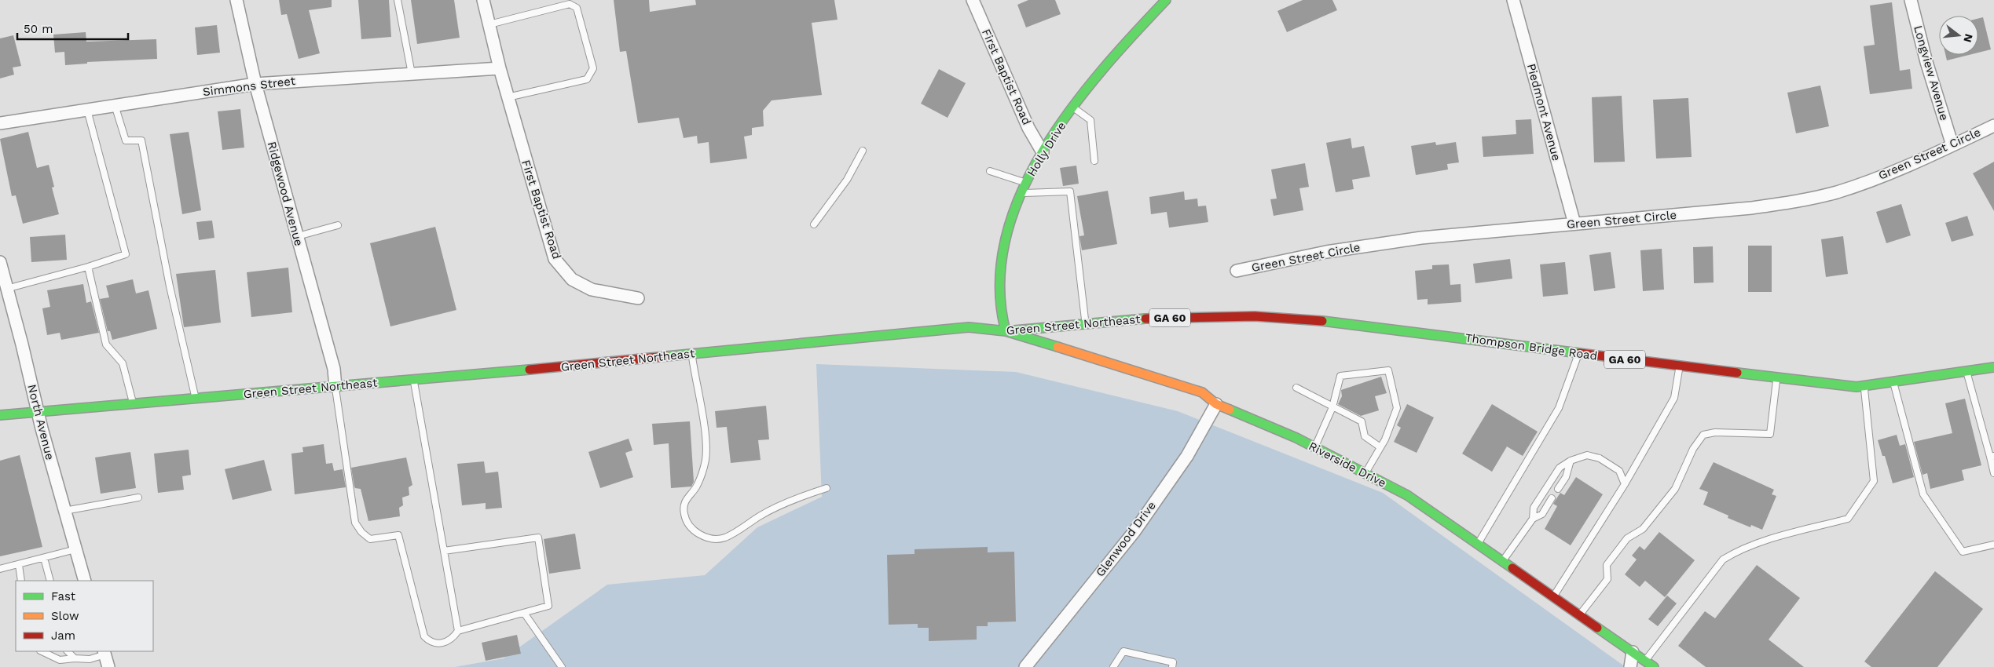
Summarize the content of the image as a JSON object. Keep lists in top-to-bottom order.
{
  "streets": {
    "main road": [
      "Holly Drive",
      "GA 60",
      "Green Street Northeast",
      "Thompson Bridge Road",
      "Riverside Drive"
    ],
    "street": [
      "Longview Avenue",
      "First Baptist Road",
      "Simmons Street",
      "Piedmont Avenue",
      "Green Street Circle",
      "Ridgewood Avenue",
      "North Avenue",
      "Glenwood Drive"
    ]
  },
  "crossings": [
    ["Longview Avenue", "Green Street Circle"],
    ["First Baptist Road", "Simmons Street"],
    ["First Baptist Road", "Holly Drive"],
    ["Simmons Street", "Ridgewood Avenue"],
    ["Piedmont Avenue", "Green Street Circle"],
    ["Holly Drive", "Green Street Northeast"],
    ["Holly Drive", "Riverside Drive"],
    ["Ridgewood Avenue", "Green Street Northeast"],
    ["Green Street Northeast", "Thompson Bridge Road"],
    ["Green Street Northeast", "North Avenue"],
    ["Green Street Northeast", "Riverside Drive"],
    ["Riverside Drive", "Glenwood Drive"]
  ],
  "legend": ["Fast", "Slow", "Jam"],
  "scale_bar": "50 m",
  "north": "right"
}
